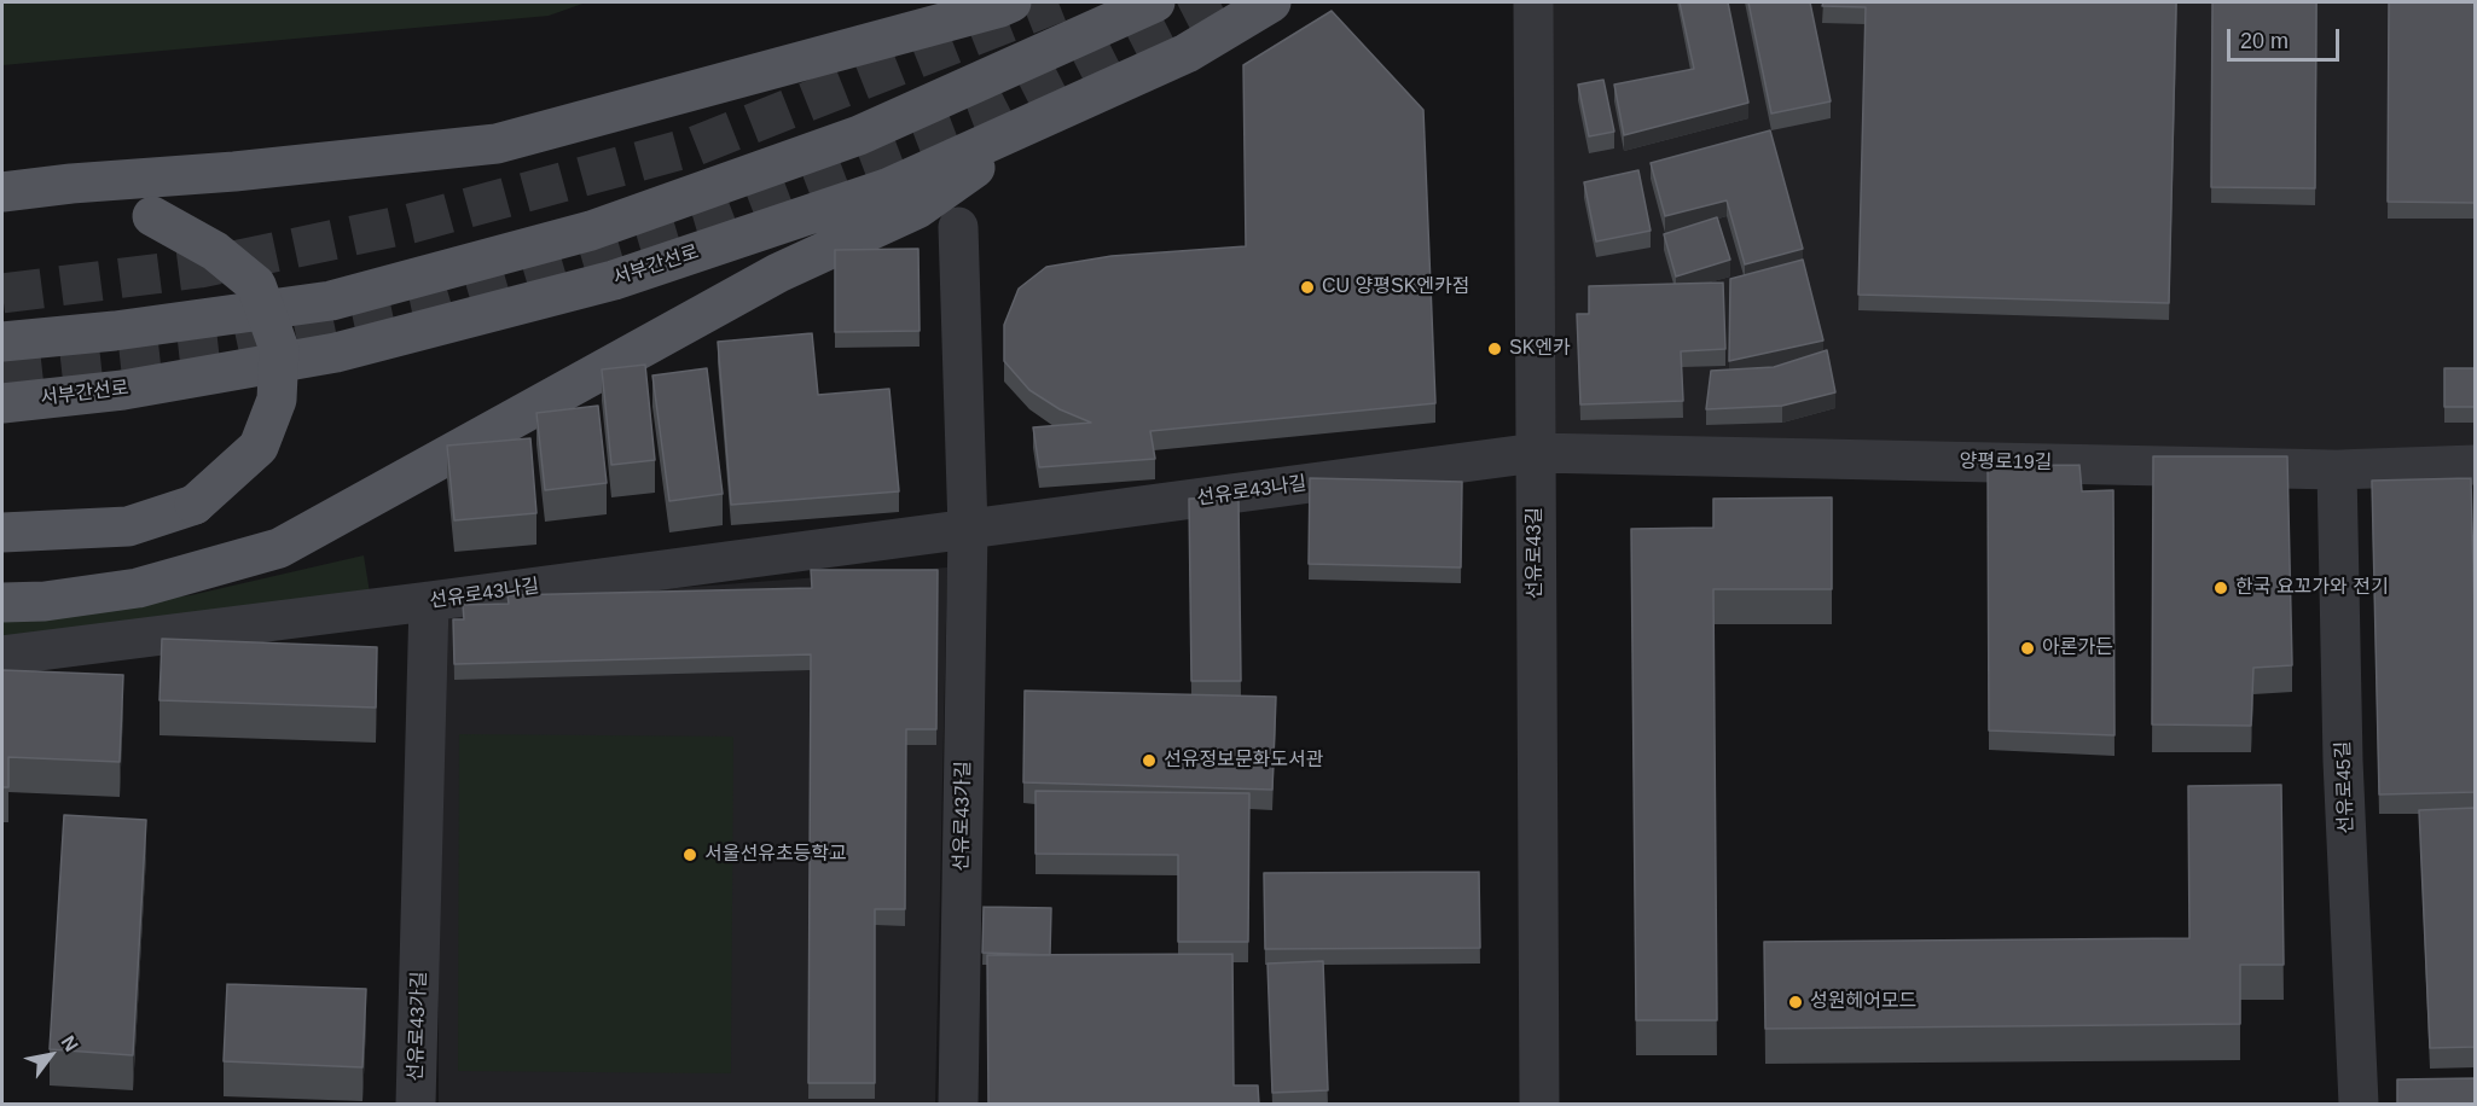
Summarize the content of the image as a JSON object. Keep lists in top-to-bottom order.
{
  "streets": {
    "main road": ["서부간선로"],
    "street": [
      "양평로19길",
      "선유로43나길",
      "선유로43길",
      "선유로45길",
      "선유로43가길"
    ]
  },
  "crossings": [
    ["양평로19길", "선유로43나길"],
    ["양평로19길", "선유로43길"],
    ["양평로19길", "선유로45길"],
    ["선유로43나길", "선유로43길"],
    ["선유로43나길", "선유로43가길"]
  ],
  "places": [
    "CU 양평SK엔카점",
    "SK엔카",
    "한국 요꼬가와 전기",
    "아론가든",
    "선유정보문화도서관",
    "서울선유초등학교",
    "성원헤어모드"
  ],
  "scale_bar": "20 m",
  "north": "top right"
}
